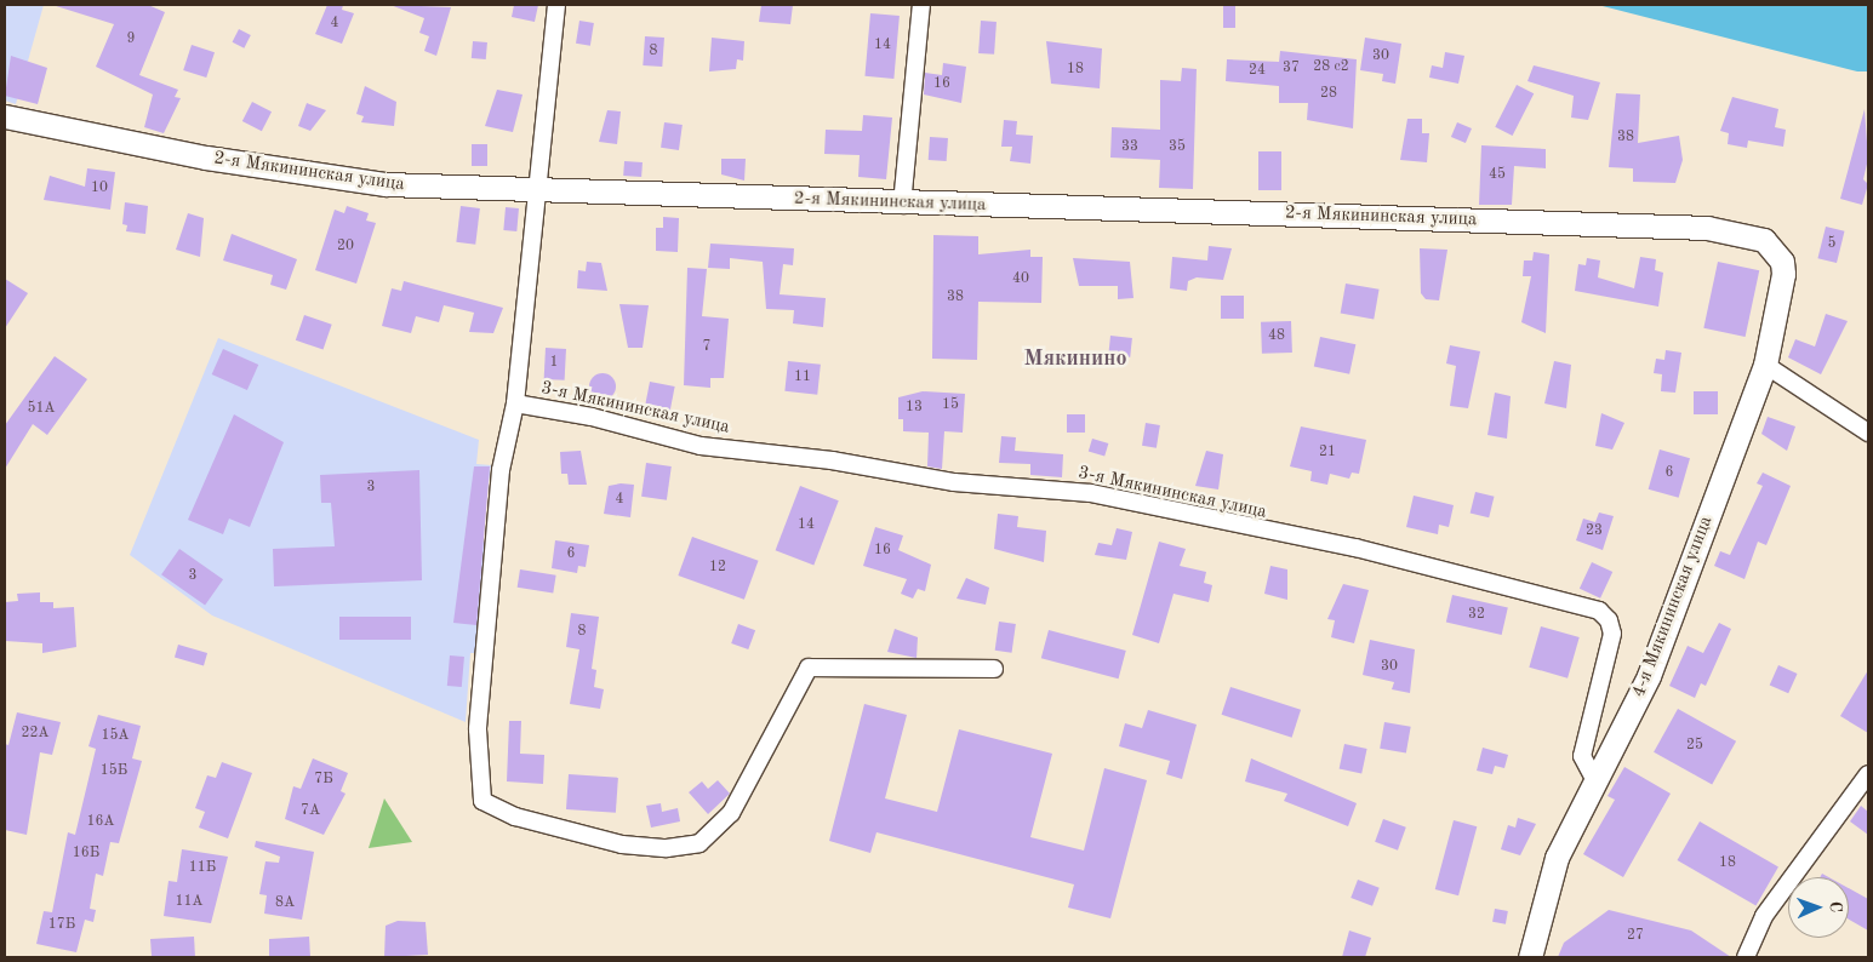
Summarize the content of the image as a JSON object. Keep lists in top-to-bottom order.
{
  "streets": {
    "street": ["2-я Мякининская улица", "3-я Мякининская улица", "4-я Мякининская улица"]
  },
  "crossings": [
    ["2-я Мякининская улица", "4-я Мякининская улица"],
    ["3-я Мякининская улица", "4-я Мякининская улица"]
  ],
  "districts": ["Мякинино"],
  "house_numbers": [
    "4",
    "9",
    "14",
    "8",
    "30",
    "28 с2",
    "37",
    "18",
    "24",
    "16",
    "28",
    "38",
    "33",
    "35",
    "45",
    "10",
    "5",
    "20",
    "40",
    "38",
    "48",
    "7",
    "1",
    "11",
    "15",
    "13",
    "51А",
    "21",
    "6",
    "3",
    "4",
    "14",
    "23",
    "16",
    "6",
    "12",
    "3",
    "32",
    "8",
    "30",
    "22А",
    "15А",
    "25",
    "15Б",
    "7Б",
    "7А",
    "16А",
    "16Б",
    "18",
    "11Б",
    "11А",
    "8А",
    "17Б",
    "27"
  ],
  "north": "right"
}
